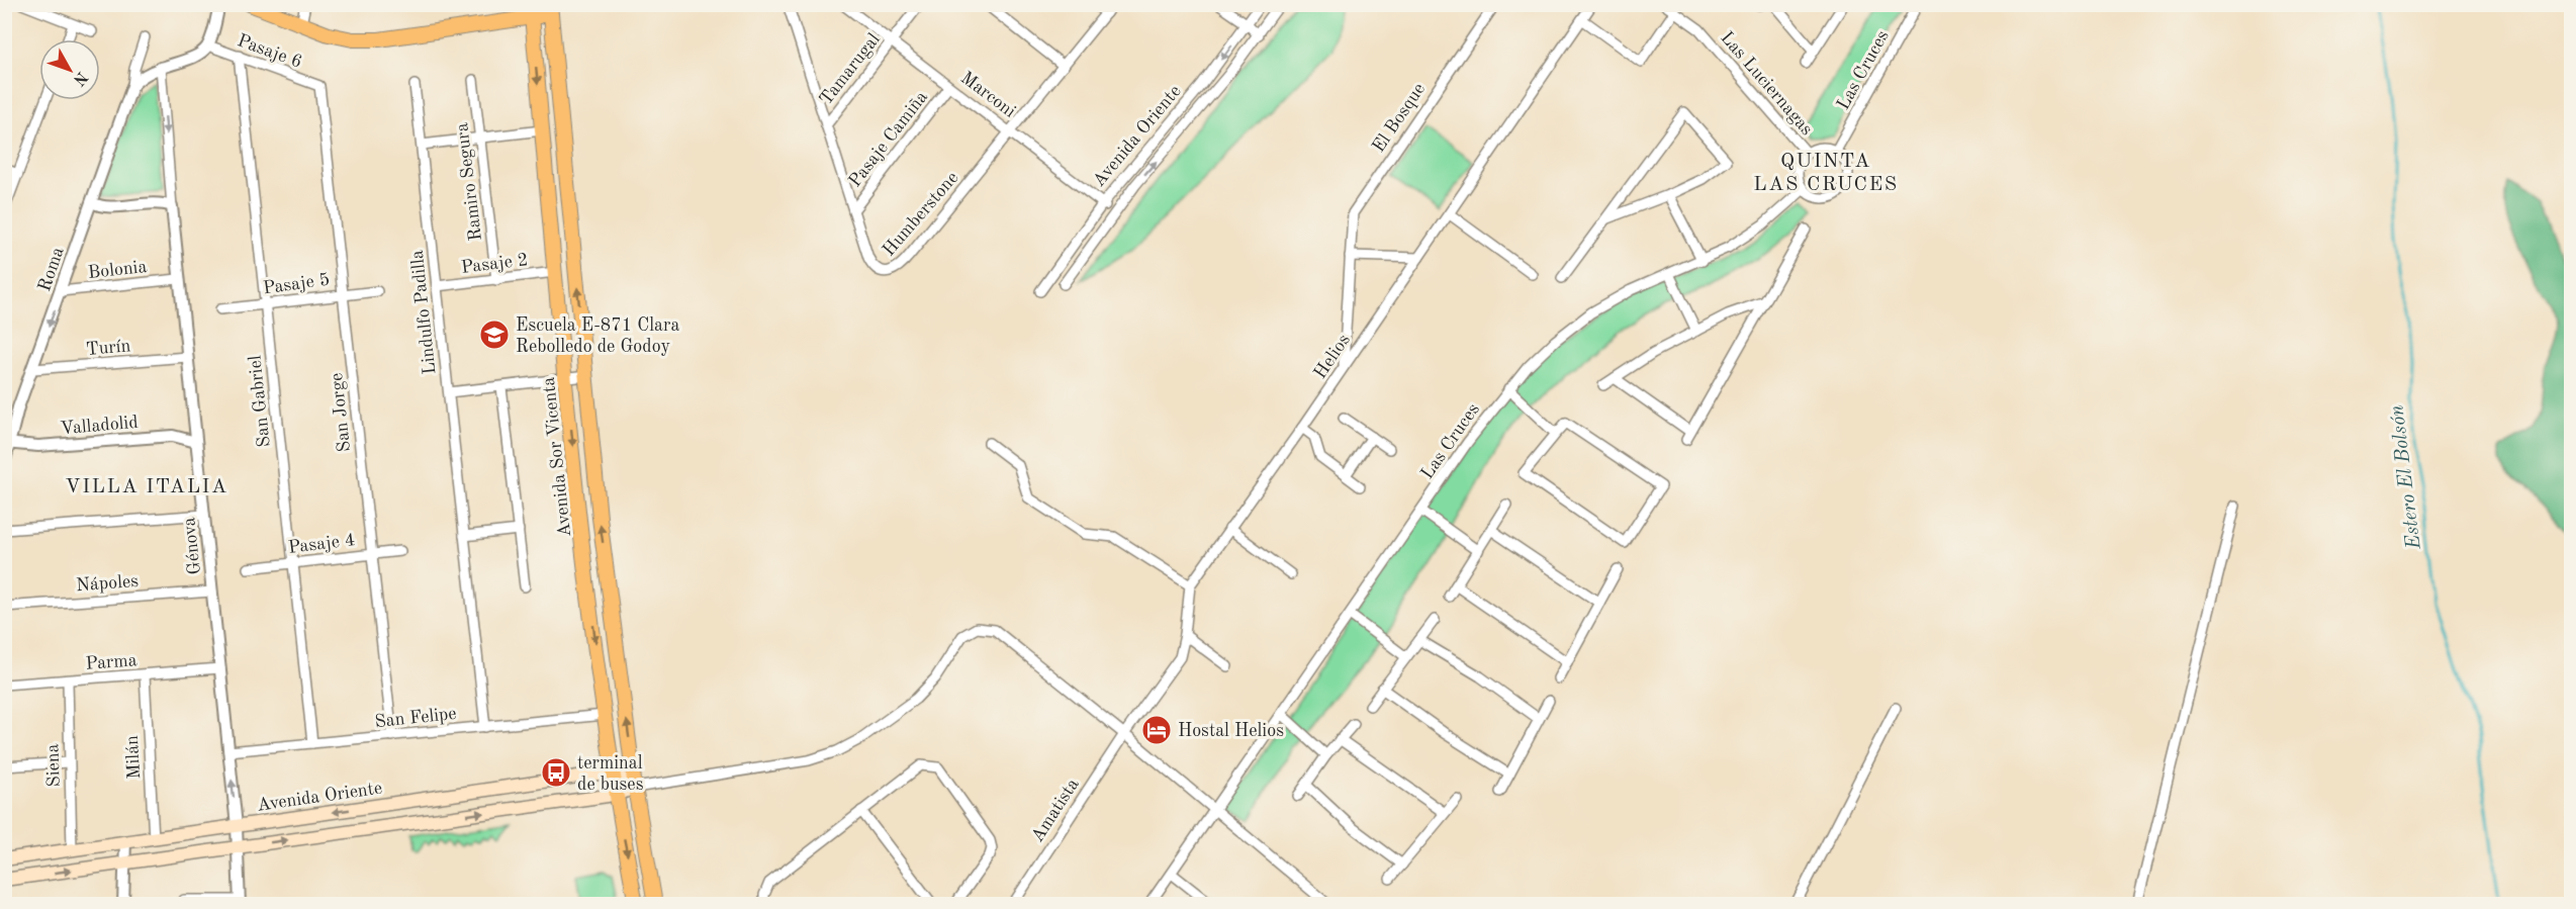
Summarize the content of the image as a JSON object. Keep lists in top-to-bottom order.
{
  "streets": {
    "main road": ["Avenida Oriente", "Avenida Sor Vicenta"],
    "street": [
      "Pasaje 6",
      "Tamarugal",
      "Las Cruces",
      "Las Luciernagas",
      "Marconi",
      "El Bosque",
      "Pasaje Camiña",
      "Ramiro Segura",
      "Humberstone",
      "Pasaje 2",
      "Roma",
      "Bolonia",
      "Pasaje 5",
      "Lindulfo Padilla",
      "Turín",
      "Helios",
      "San Gabriel",
      "San Jorge",
      "Valladolid",
      "Pasaje 4",
      "Génova",
      "Nápoles",
      "Parma",
      "San Felipe",
      "Milán",
      "Siena",
      "Amatista"
    ]
  },
  "crossings": [
    ["Pasaje 6", "San Gabriel"],
    ["Pasaje 6", "San Jorge"],
    ["Tamarugal", "Marconi"],
    ["Tamarugal", "Humberstone"],
    ["Las Cruces", "Las Luciernagas"],
    ["Marconi", "Avenida Oriente"],
    ["Marconi", "Pasaje Camiña"],
    ["Marconi", "Humberstone"],
    ["El Bosque", "Helios"],
    ["Avenida Oriente", "Avenida Sor Vicenta"],
    ["Avenida Oriente", "Génova"],
    ["Avenida Oriente", "Milán"],
    ["Avenida Oriente", "Siena"],
    ["Pasaje Camiña", "Humberstone"],
    ["Ramiro Segura", "Pasaje 2"],
    ["Pasaje 2", "Lindulfo Padilla"],
    ["Pasaje 2", "Avenida Sor Vicenta"],
    ["Roma", "Bolonia"],
    ["Roma", "Turín"],
    ["Roma", "Valladolid"],
    ["Bolonia", "Génova"],
    ["Pasaje 5", "San Gabriel"],
    ["Pasaje 5", "San Jorge"],
    ["Lindulfo Padilla", "San Felipe"],
    ["Turín", "Génova"],
    ["Helios", "Amatista"],
    ["San Gabriel", "Pasaje 4"],
    ["San Gabriel", "San Felipe"],
    ["San Jorge", "Pasaje 4"],
    ["San Jorge", "San Felipe"],
    ["Valladolid", "Génova"],
    ["Avenida Sor Vicenta", "San Felipe"],
    ["Génova", "Nápoles"],
    ["Génova", "Parma"],
    ["Génova", "San Felipe"],
    ["Parma", "Milán"],
    ["Parma", "Siena"]
  ],
  "districts": ["QUINTA LAS CRUCES", "VILLA ITALIA"],
  "water": ["Estero El Bolsón"],
  "places": {
    "school or university": ["Escuela E-871 Clara Rebolledo de Godoy"],
    "hotel": ["Hostal Helios"],
    "bus stop": ["terminal de buses"]
  },
  "north": "bottom right"
}
